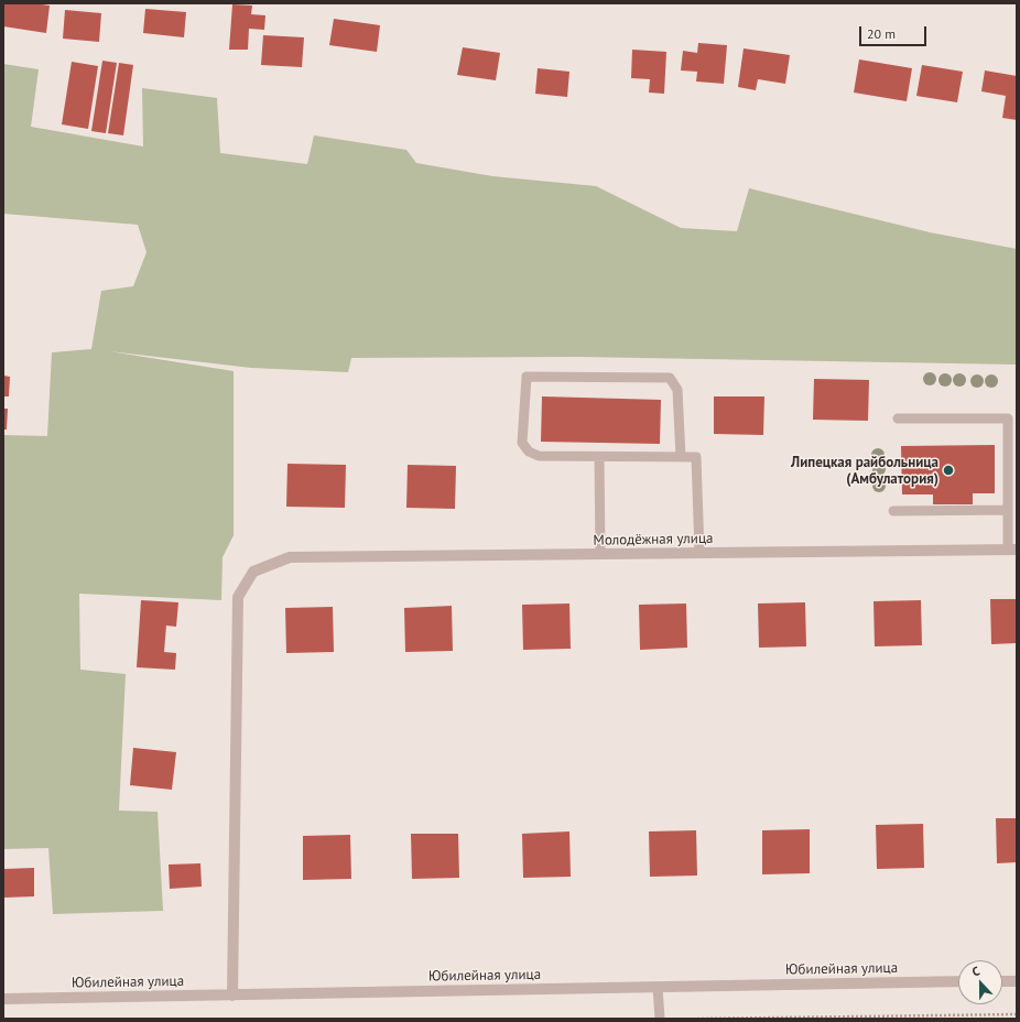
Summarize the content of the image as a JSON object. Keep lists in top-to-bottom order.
{
  "streets": {
    "street": ["Молодёжная улица", "Юбилейная улица"]
  },
  "crossings": [
    ["Молодёжная улица", "Юбилейная улица"]
  ],
  "places": ["Липецкая райбольница (Амбулатория)"],
  "scale_bar": "20 m",
  "north": "top"
}
